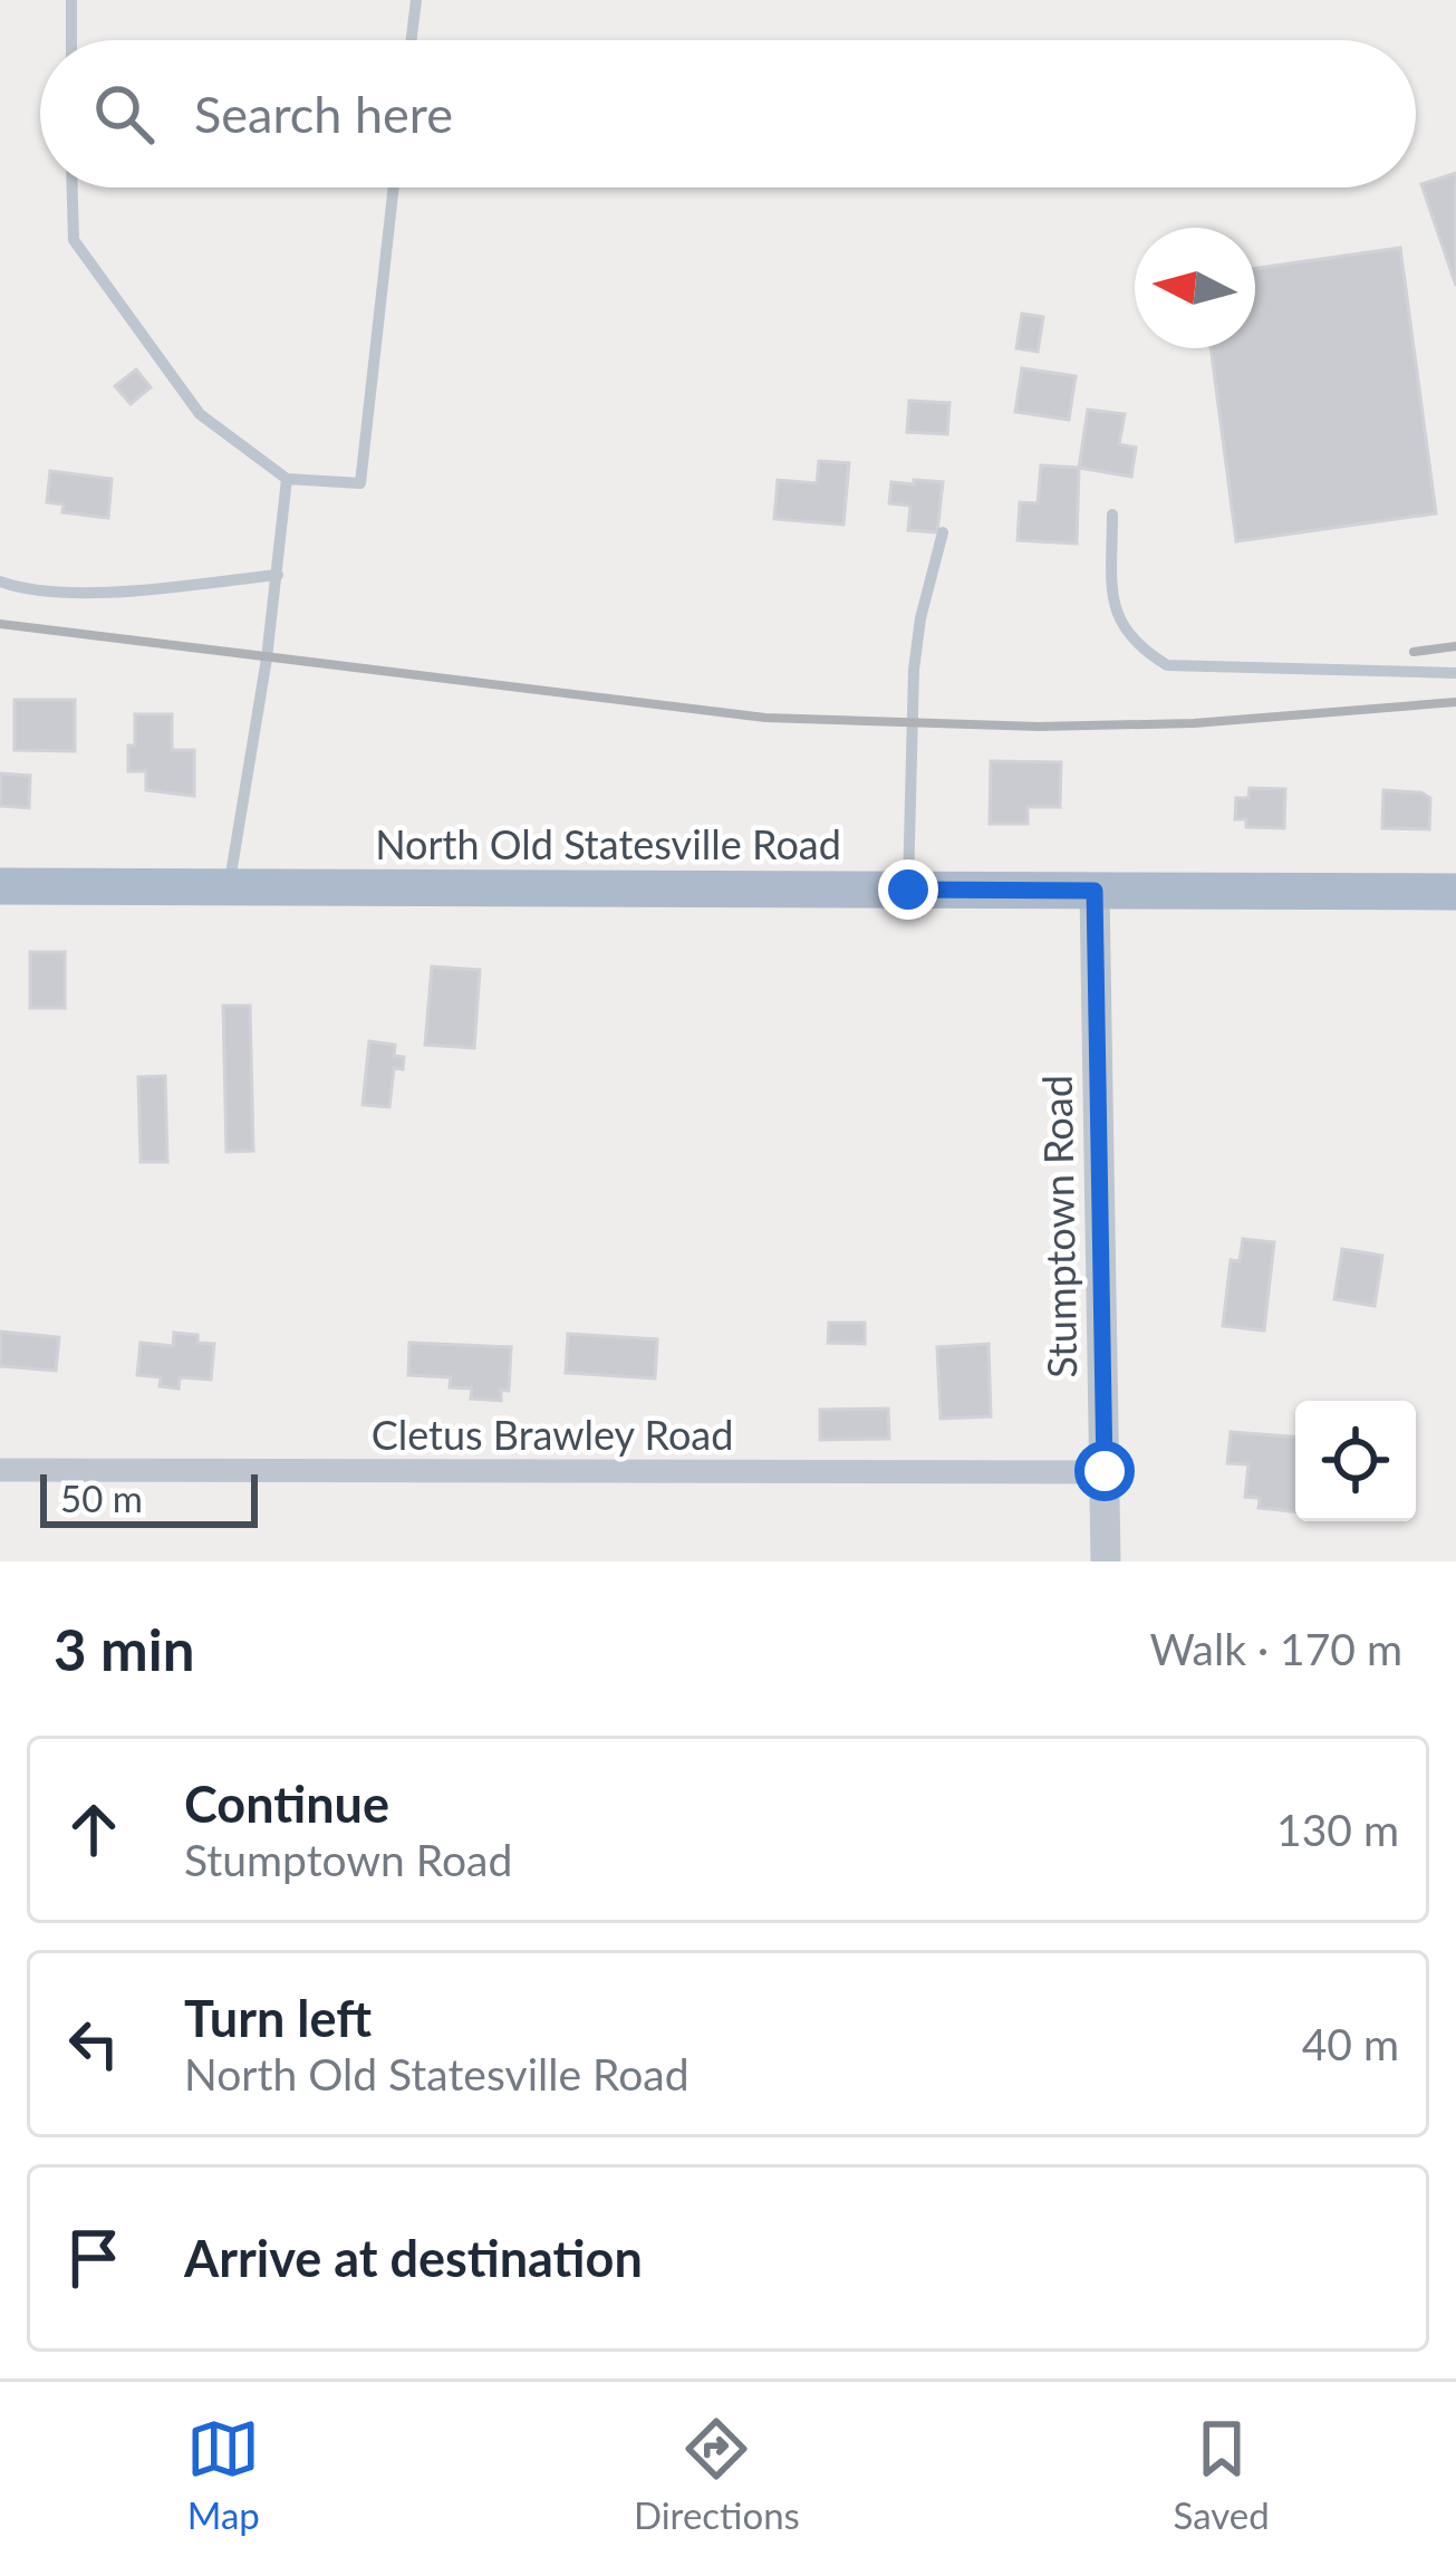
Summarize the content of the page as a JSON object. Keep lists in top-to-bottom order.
{
  "streets": {
    "main road": ["North Old Statesville Road"],
    "street": ["Stumptown Road", "Cletus Brawley Road"]
  },
  "crossings": [
    ["North Old Statesville Road", "Stumptown Road"],
    ["Stumptown Road", "Cletus Brawley Road"]
  ],
  "scale_bar": "50 m",
  "north": "left",
  "page": {
    "search": "Search here",
    "scale": "50 m",
    "heading": ["3 min", "Walk · 170 m"],
    "list": [
      ["Continue", "Stumptown Road", "130 m"],
      ["Turn left", "North Old Statesville Road", "40 m"],
      "Arrive at destination"
    ],
    "nav": ["Map", "Directions", "Saved"]
  }
}
